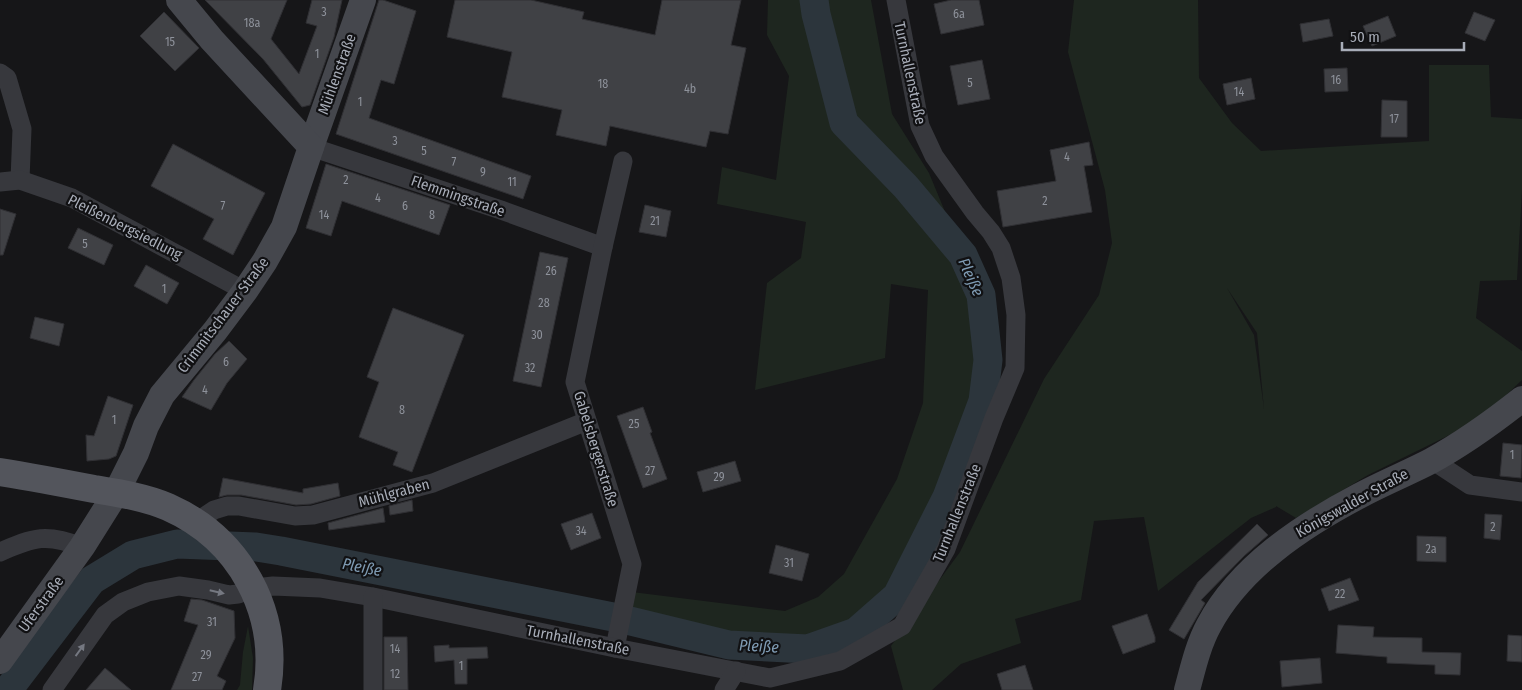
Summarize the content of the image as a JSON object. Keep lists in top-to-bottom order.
{
  "streets": {
    "street": [
      "Turnhallenstraße",
      "Mühlenstraße",
      "Flemmingstraße",
      "Pleißenbergsiedlung",
      "Crimmitschauer Straße",
      "Gabelsbergerstraße",
      "Mühlgraben",
      "Königswalder Straße",
      "Uferstraße"
    ]
  },
  "crossings": [
    ["Turnhallenstraße", "Gabelsbergerstraße"],
    ["Mühlenstraße", "Flemmingstraße"],
    ["Mühlenstraße", "Crimmitschauer Straße"],
    ["Flemmingstraße", "Crimmitschauer Straße"],
    ["Flemmingstraße", "Gabelsbergerstraße"],
    ["Pleißenbergsiedlung", "Crimmitschauer Straße"],
    ["Crimmitschauer Straße", "Uferstraße"],
    ["Gabelsbergerstraße", "Mühlgraben"]
  ],
  "water": ["Pleiße"],
  "house_numbers": [
    "3",
    "6a",
    "18a",
    "15",
    "1",
    "16",
    "5",
    "18",
    "4b",
    "14",
    "1",
    "17",
    "3",
    "5",
    "4",
    "7",
    "9",
    "2",
    "11",
    "4",
    "2",
    "7",
    "6",
    "14",
    "8",
    "21",
    "5",
    "26",
    "1",
    "28",
    "30",
    "6",
    "32",
    "4",
    "8",
    "1",
    "25",
    "1",
    "27",
    "29",
    "2",
    "34",
    "2a",
    "31",
    "22",
    "31",
    "14",
    "29",
    "1",
    "12",
    "27"
  ],
  "scale_bar": "50 m"
}
